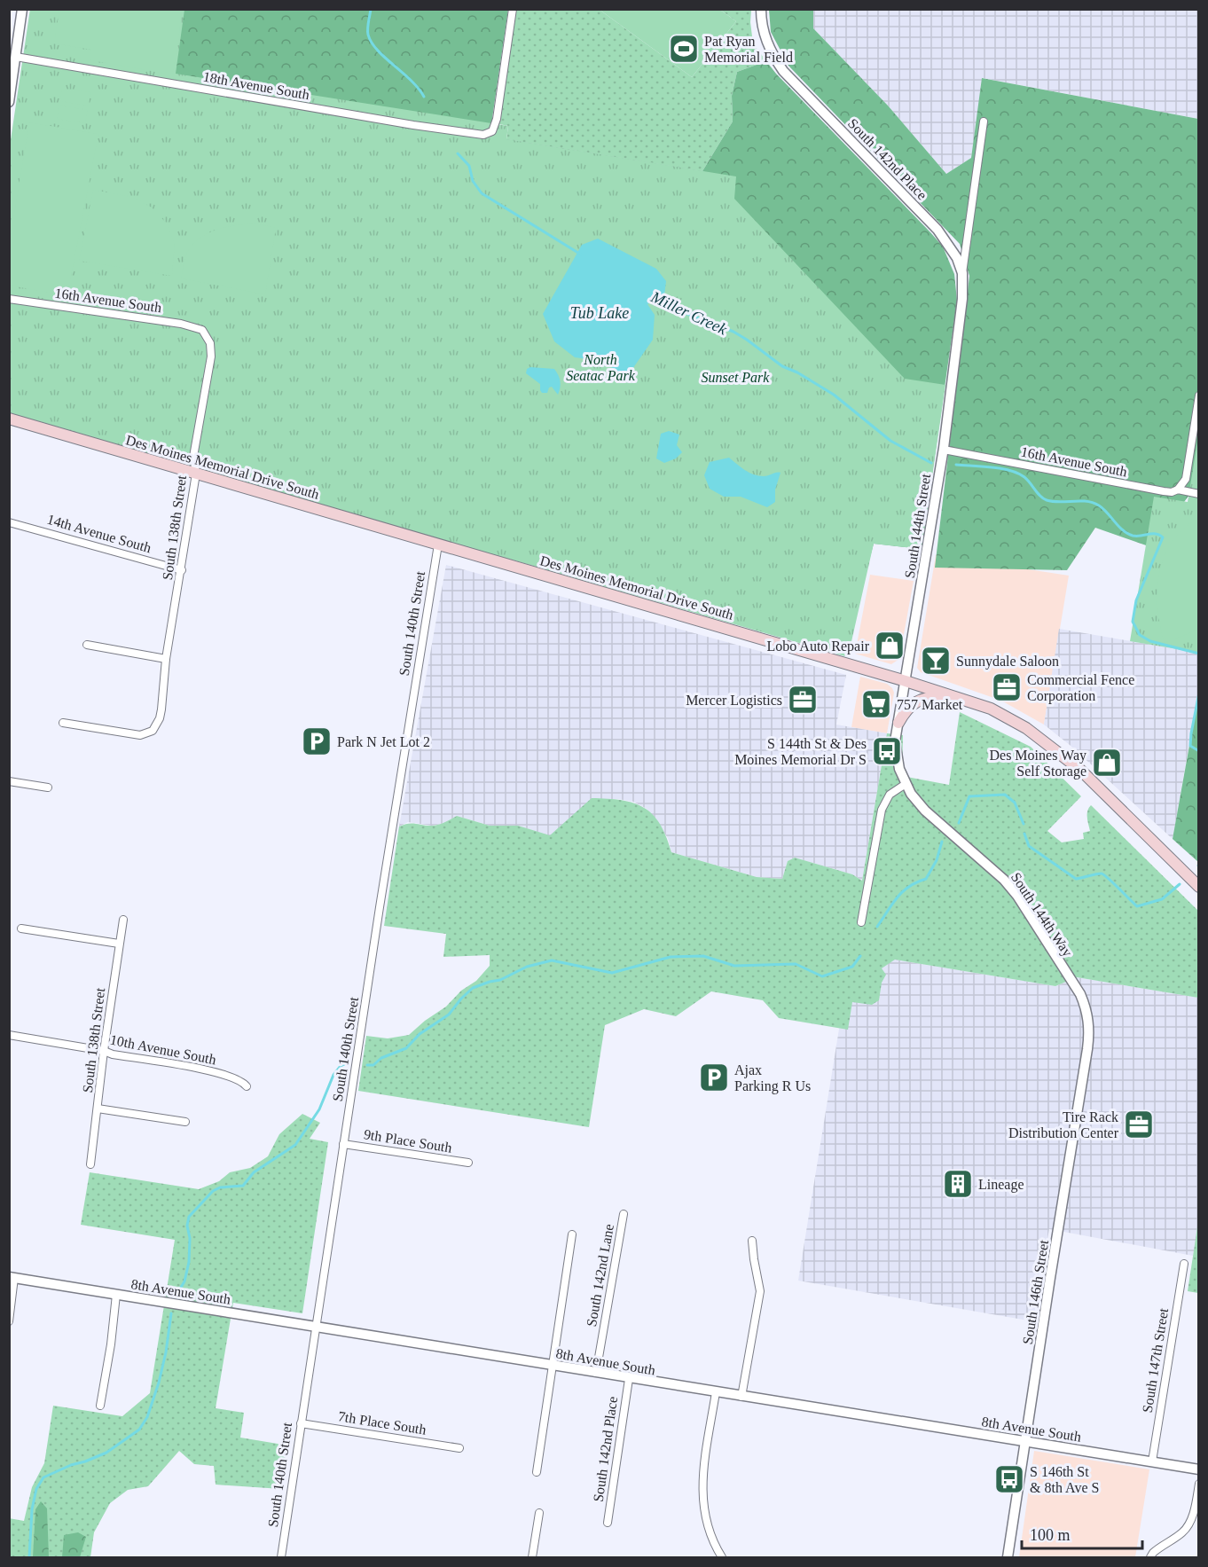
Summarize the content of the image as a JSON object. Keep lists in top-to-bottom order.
{
  "streets": {
    "main road": ["Des Moines Memorial Drive South"],
    "street": [
      "18th Avenue South",
      "South 142nd Place",
      "16th Avenue South",
      "South 144th Street",
      "South 138th Street",
      "14th Avenue South",
      "South 140th Street",
      "South 144th Way",
      "10th Avenue South",
      "9th Place South",
      "South 142nd Lane",
      "8th Avenue South",
      "South 146th Street",
      "South 147th Street",
      "7th Place South"
    ]
  },
  "crossings": [
    ["South 142nd Place", "South 144th Street"],
    ["South 142nd Place", "8th Avenue South"],
    ["16th Avenue South", "South 144th Street"],
    ["16th Avenue South", "South 138th Street"],
    ["Des Moines Memorial Drive South", "South 144th Street"],
    ["Des Moines Memorial Drive South", "South 138th Street"],
    ["Des Moines Memorial Drive South", "South 140th Street"],
    ["South 144th Street", "South 144th Way"],
    ["South 138th Street", "14th Avenue South"],
    ["South 138th Street", "10th Avenue South"],
    ["South 140th Street", "9th Place South"],
    ["South 140th Street", "8th Avenue South"],
    ["South 140th Street", "7th Place South"],
    ["South 144th Way", "South 146th Street"],
    ["South 142nd Lane", "8th Avenue South"],
    ["8th Avenue South", "South 146th Street"],
    ["8th Avenue South", "South 147th Street"]
  ],
  "water": ["Tub Lake", "Miller Creek"],
  "parks": ["North Seatac Park", "Sunset Park"],
  "places": {
    "sports": ["Pat Ryan Memorial Field"],
    "shop": ["Lobo Auto Repair", "Des Moines Way Self Storage"],
    "bar": ["Sunnydale Saloon"],
    "office": ["Commercial Fence Corporation", "Mercer Logistics", "Tire Rack Distribution Center"],
    "supermarket": ["757 Market"],
    "parking": ["Park N Jet Lot 2", "Ajax Parking R Us"],
    "bus stop": ["S 144th St & Des Moines Memorial Dr S", "S 146th St & 8th Ave S"],
    "building": ["Lineage"]
  },
  "scale_bar": "100 m"
}
